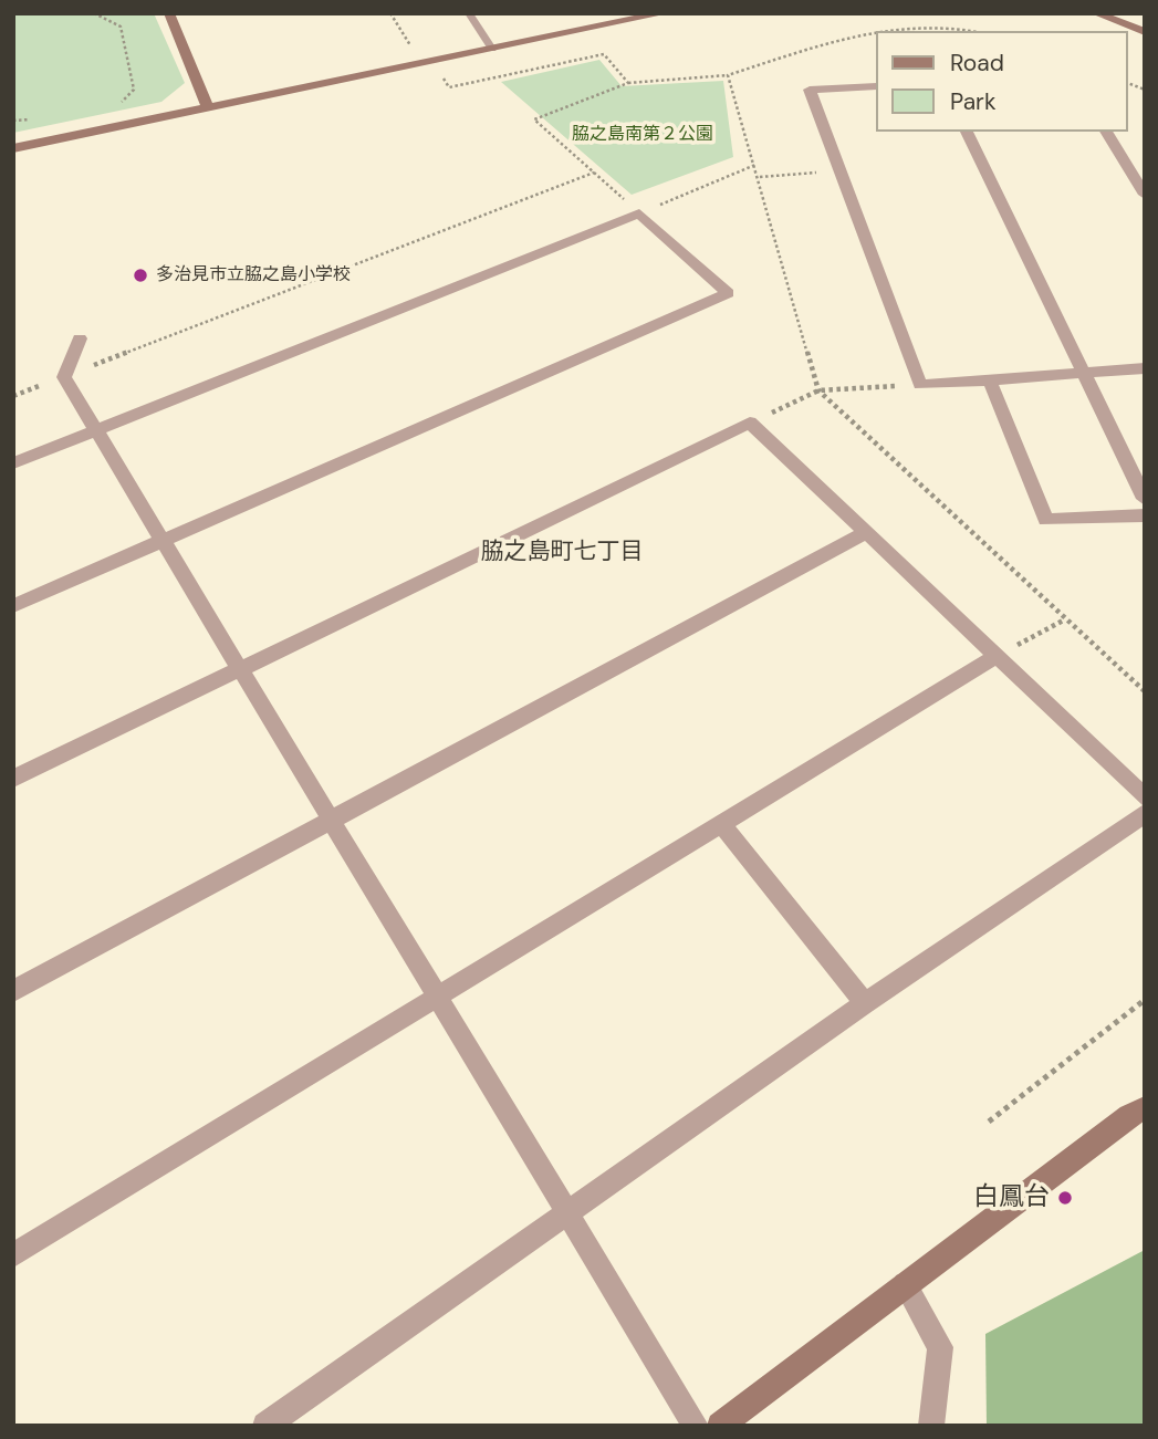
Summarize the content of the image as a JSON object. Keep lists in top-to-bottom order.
{
  "districts": ["脇之島町七丁目"],
  "parks": ["脇之島南第２公園"],
  "places": ["多治見市立脇之島小学校", "白鳳台"],
  "legend": ["Road", "Park"]
}
